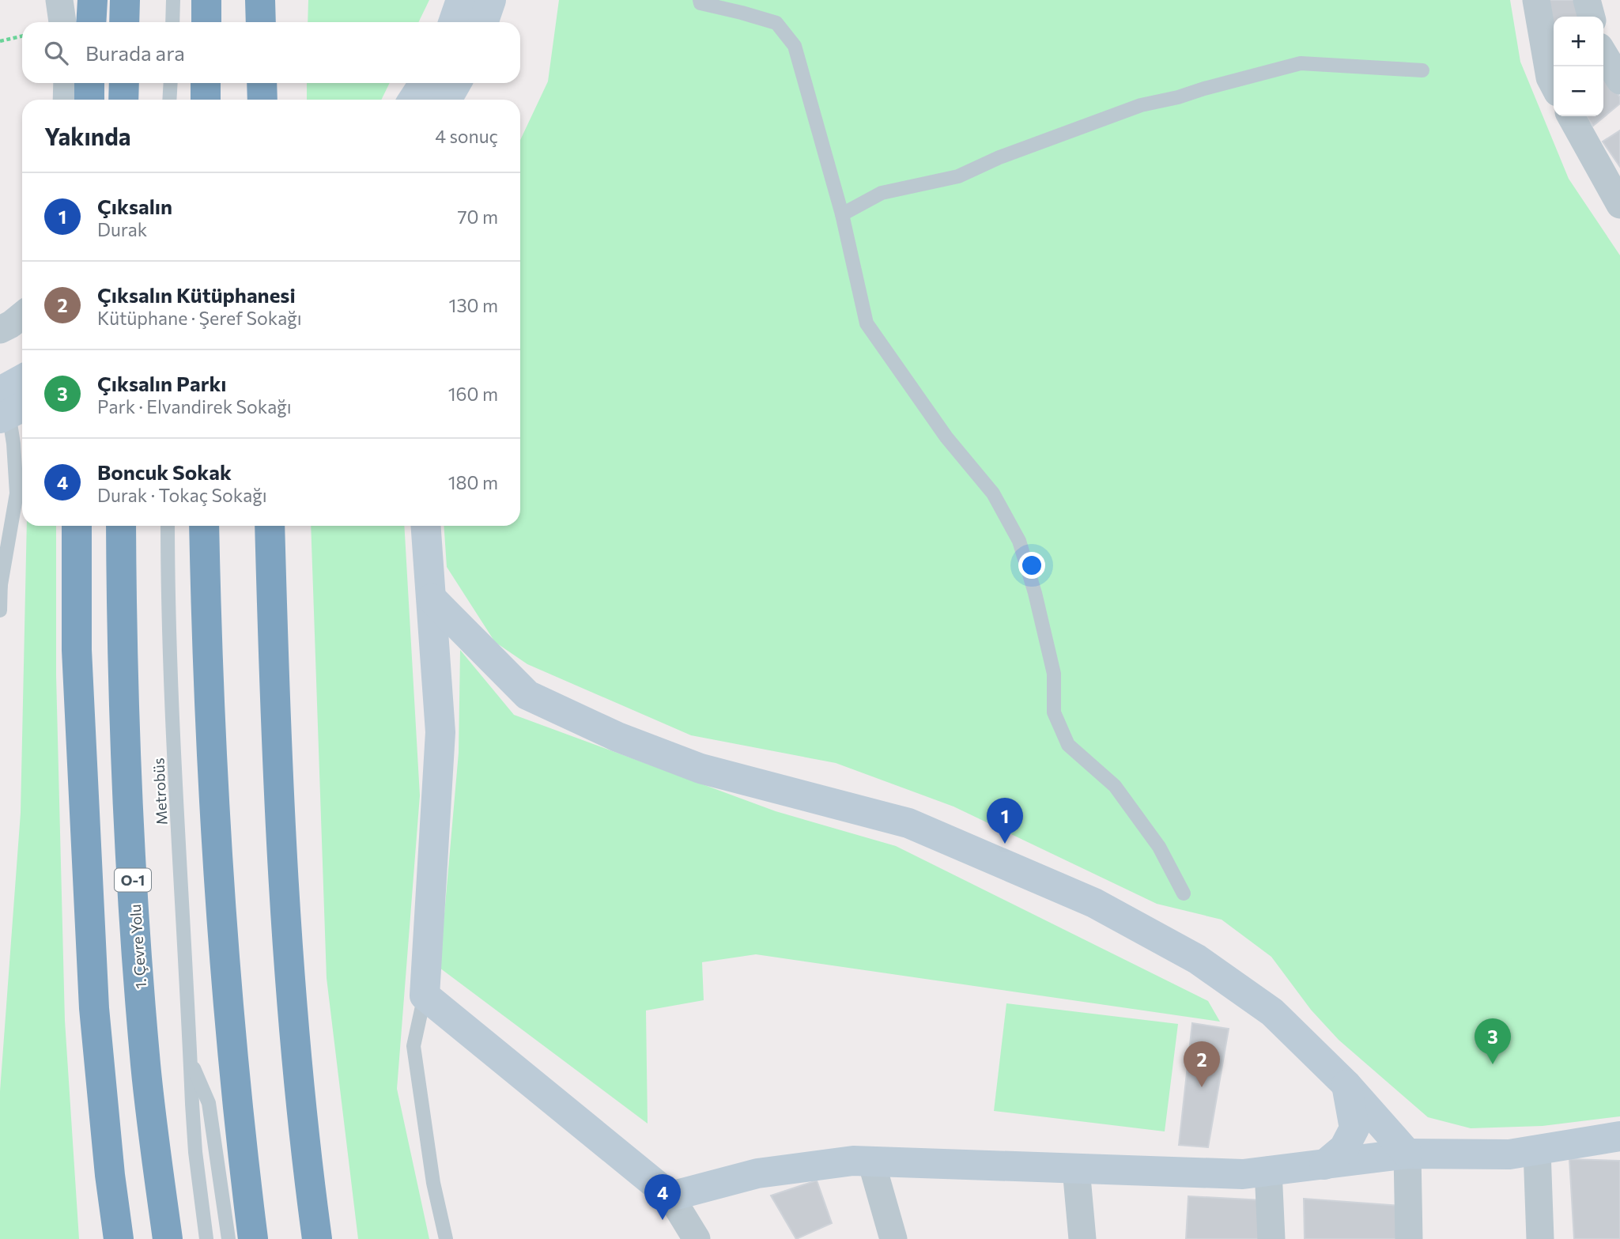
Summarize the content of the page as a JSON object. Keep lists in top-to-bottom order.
{
  "streets": {
    "highway": ["O-1", "1. Çevre Yolu"],
    "lane": ["Metrobüs"]
  },
  "page": {
    "map_buttons": ["+", "−"],
    "search": "Burada ara",
    "heading": ["Yakında", "4 sonuç"],
    "list": [
      {
        "mark": "1",
        "name": "Çıksalın",
        "note": "Durak",
        "value": "70 m"
      },
      {
        "mark": "2",
        "name": "Çıksalın Kütüphanesi",
        "note": "Kütüphane · Şeref Sokağı",
        "value": "130 m"
      },
      {
        "mark": "3",
        "name": "Çıksalın Parkı",
        "note": "Park · Elvandirek Sokağı",
        "value": "160 m"
      },
      {
        "mark": "4",
        "name": "Boncuk Sokak",
        "note": "Durak · Tokaç Sokağı",
        "value": "180 m"
      }
    ],
    "pins": [
      "1",
      "3",
      "2",
      "4"
    ]
  }
}
